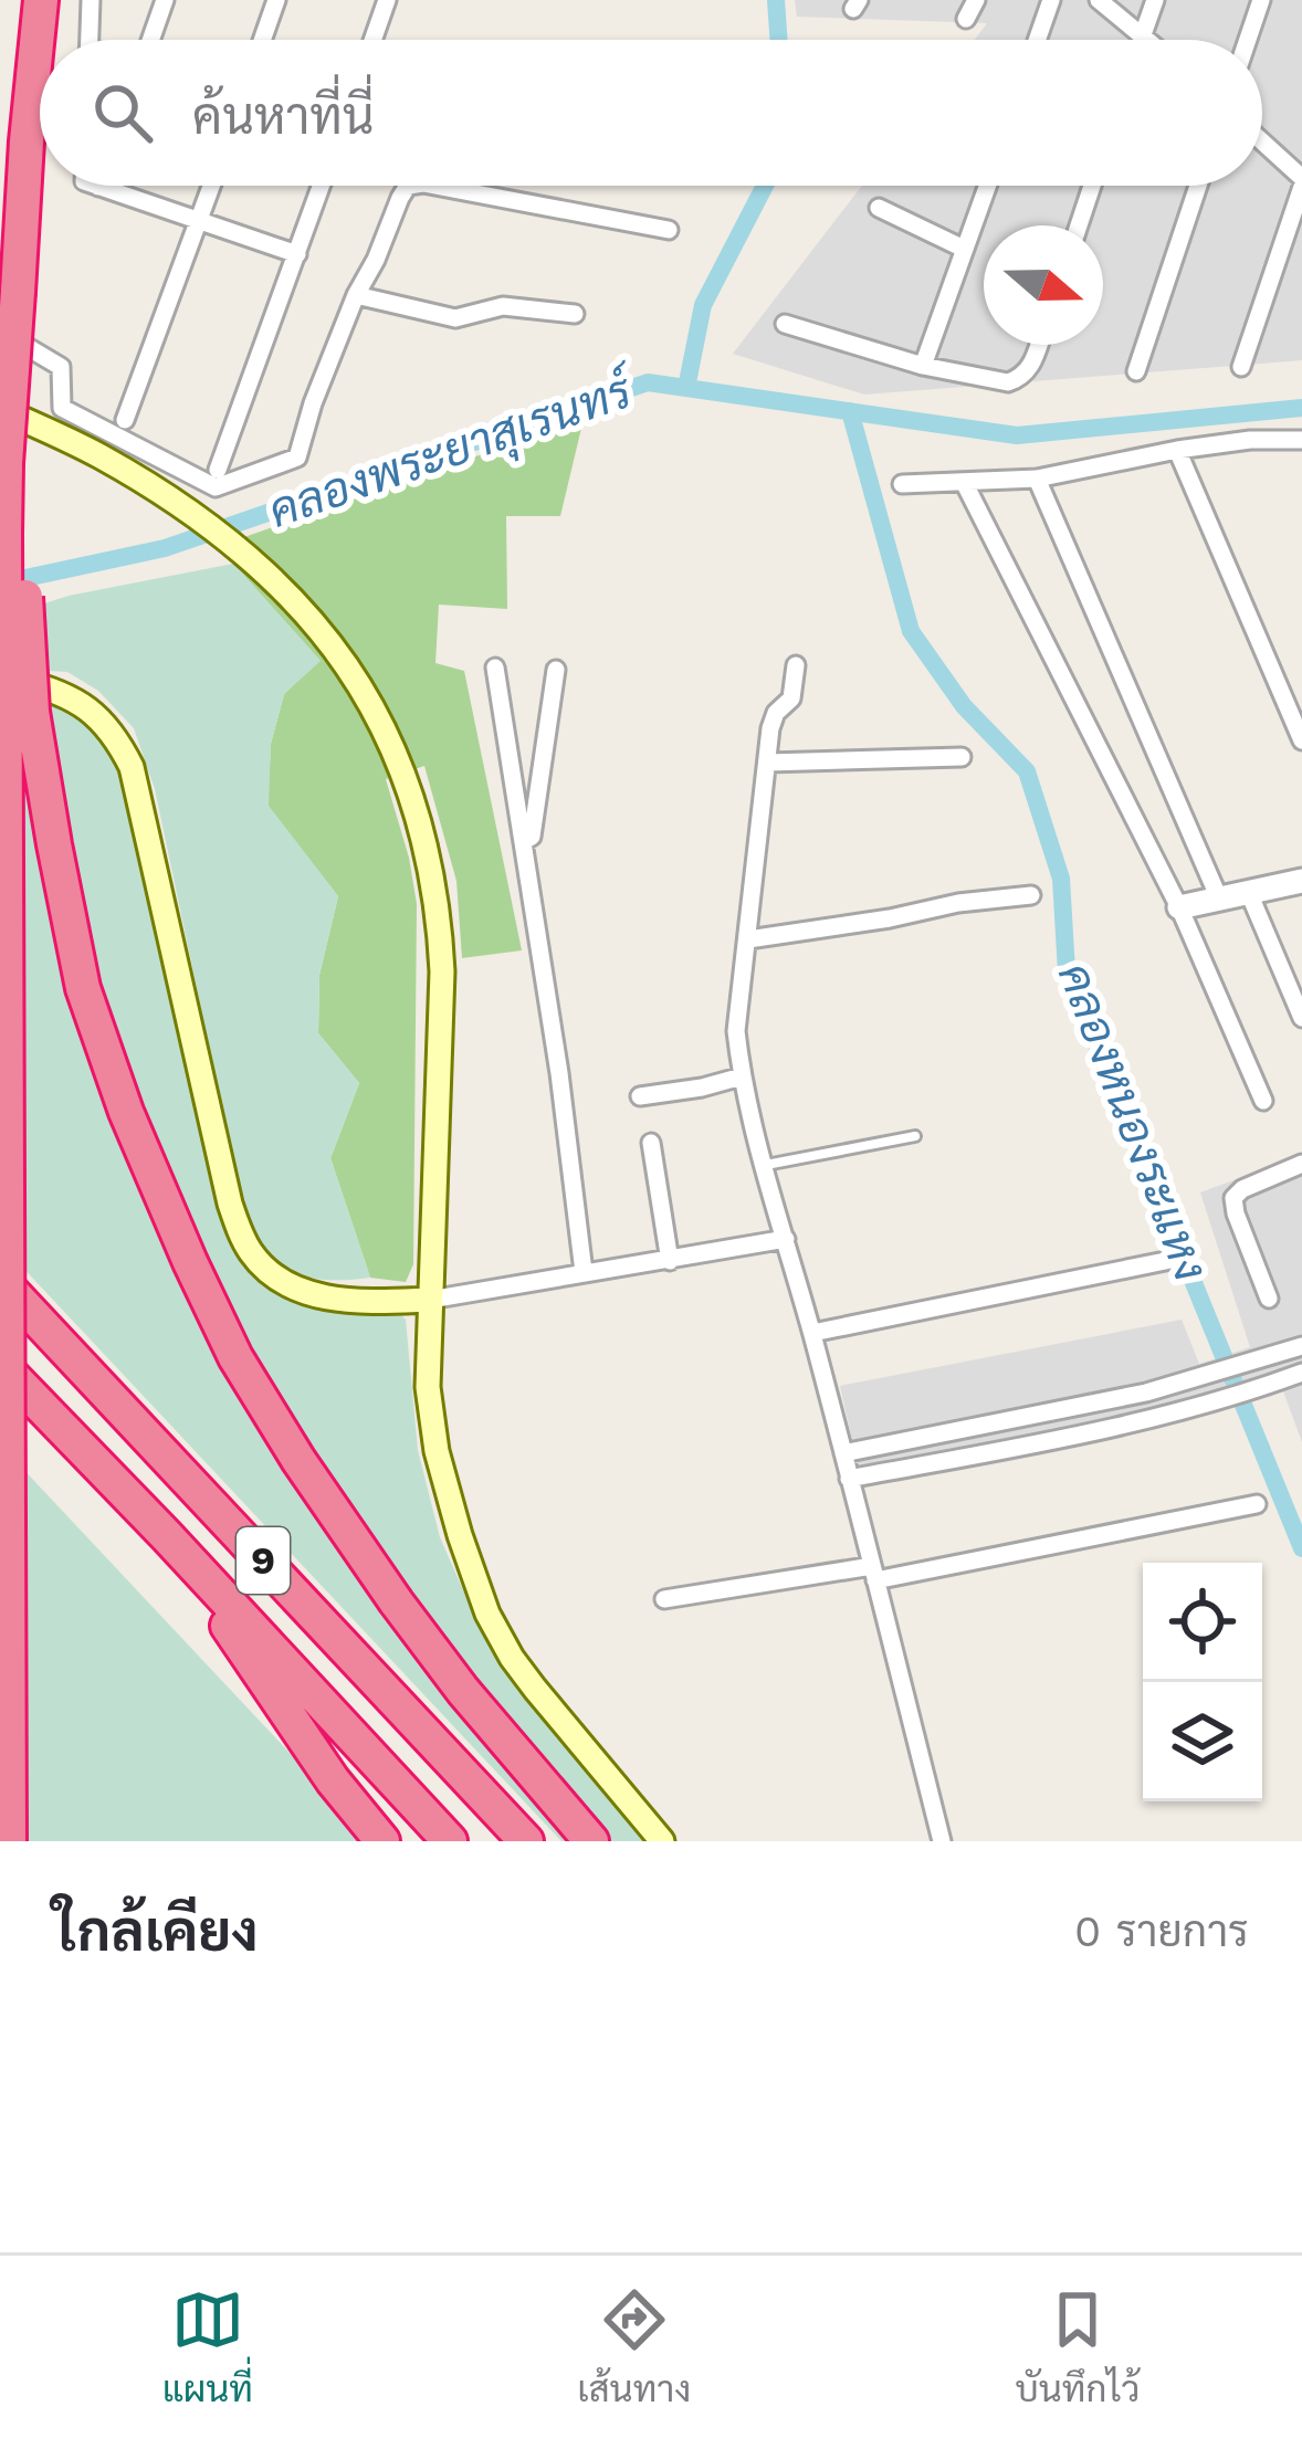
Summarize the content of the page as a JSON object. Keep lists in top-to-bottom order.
{
  "streets": {
    "highway": ["9"]
  },
  "water": ["คลองพระยาสุเรนทร์", "คลองหนองระแหง"],
  "north": "right",
  "page": {
    "search": "ค้นหาที่นี่",
    "heading": ["ใกล้เคียง", "0 รายการ"],
    "nav": ["แผนที่", "เส้นทาง", "บันทึกไว้"]
  }
}
